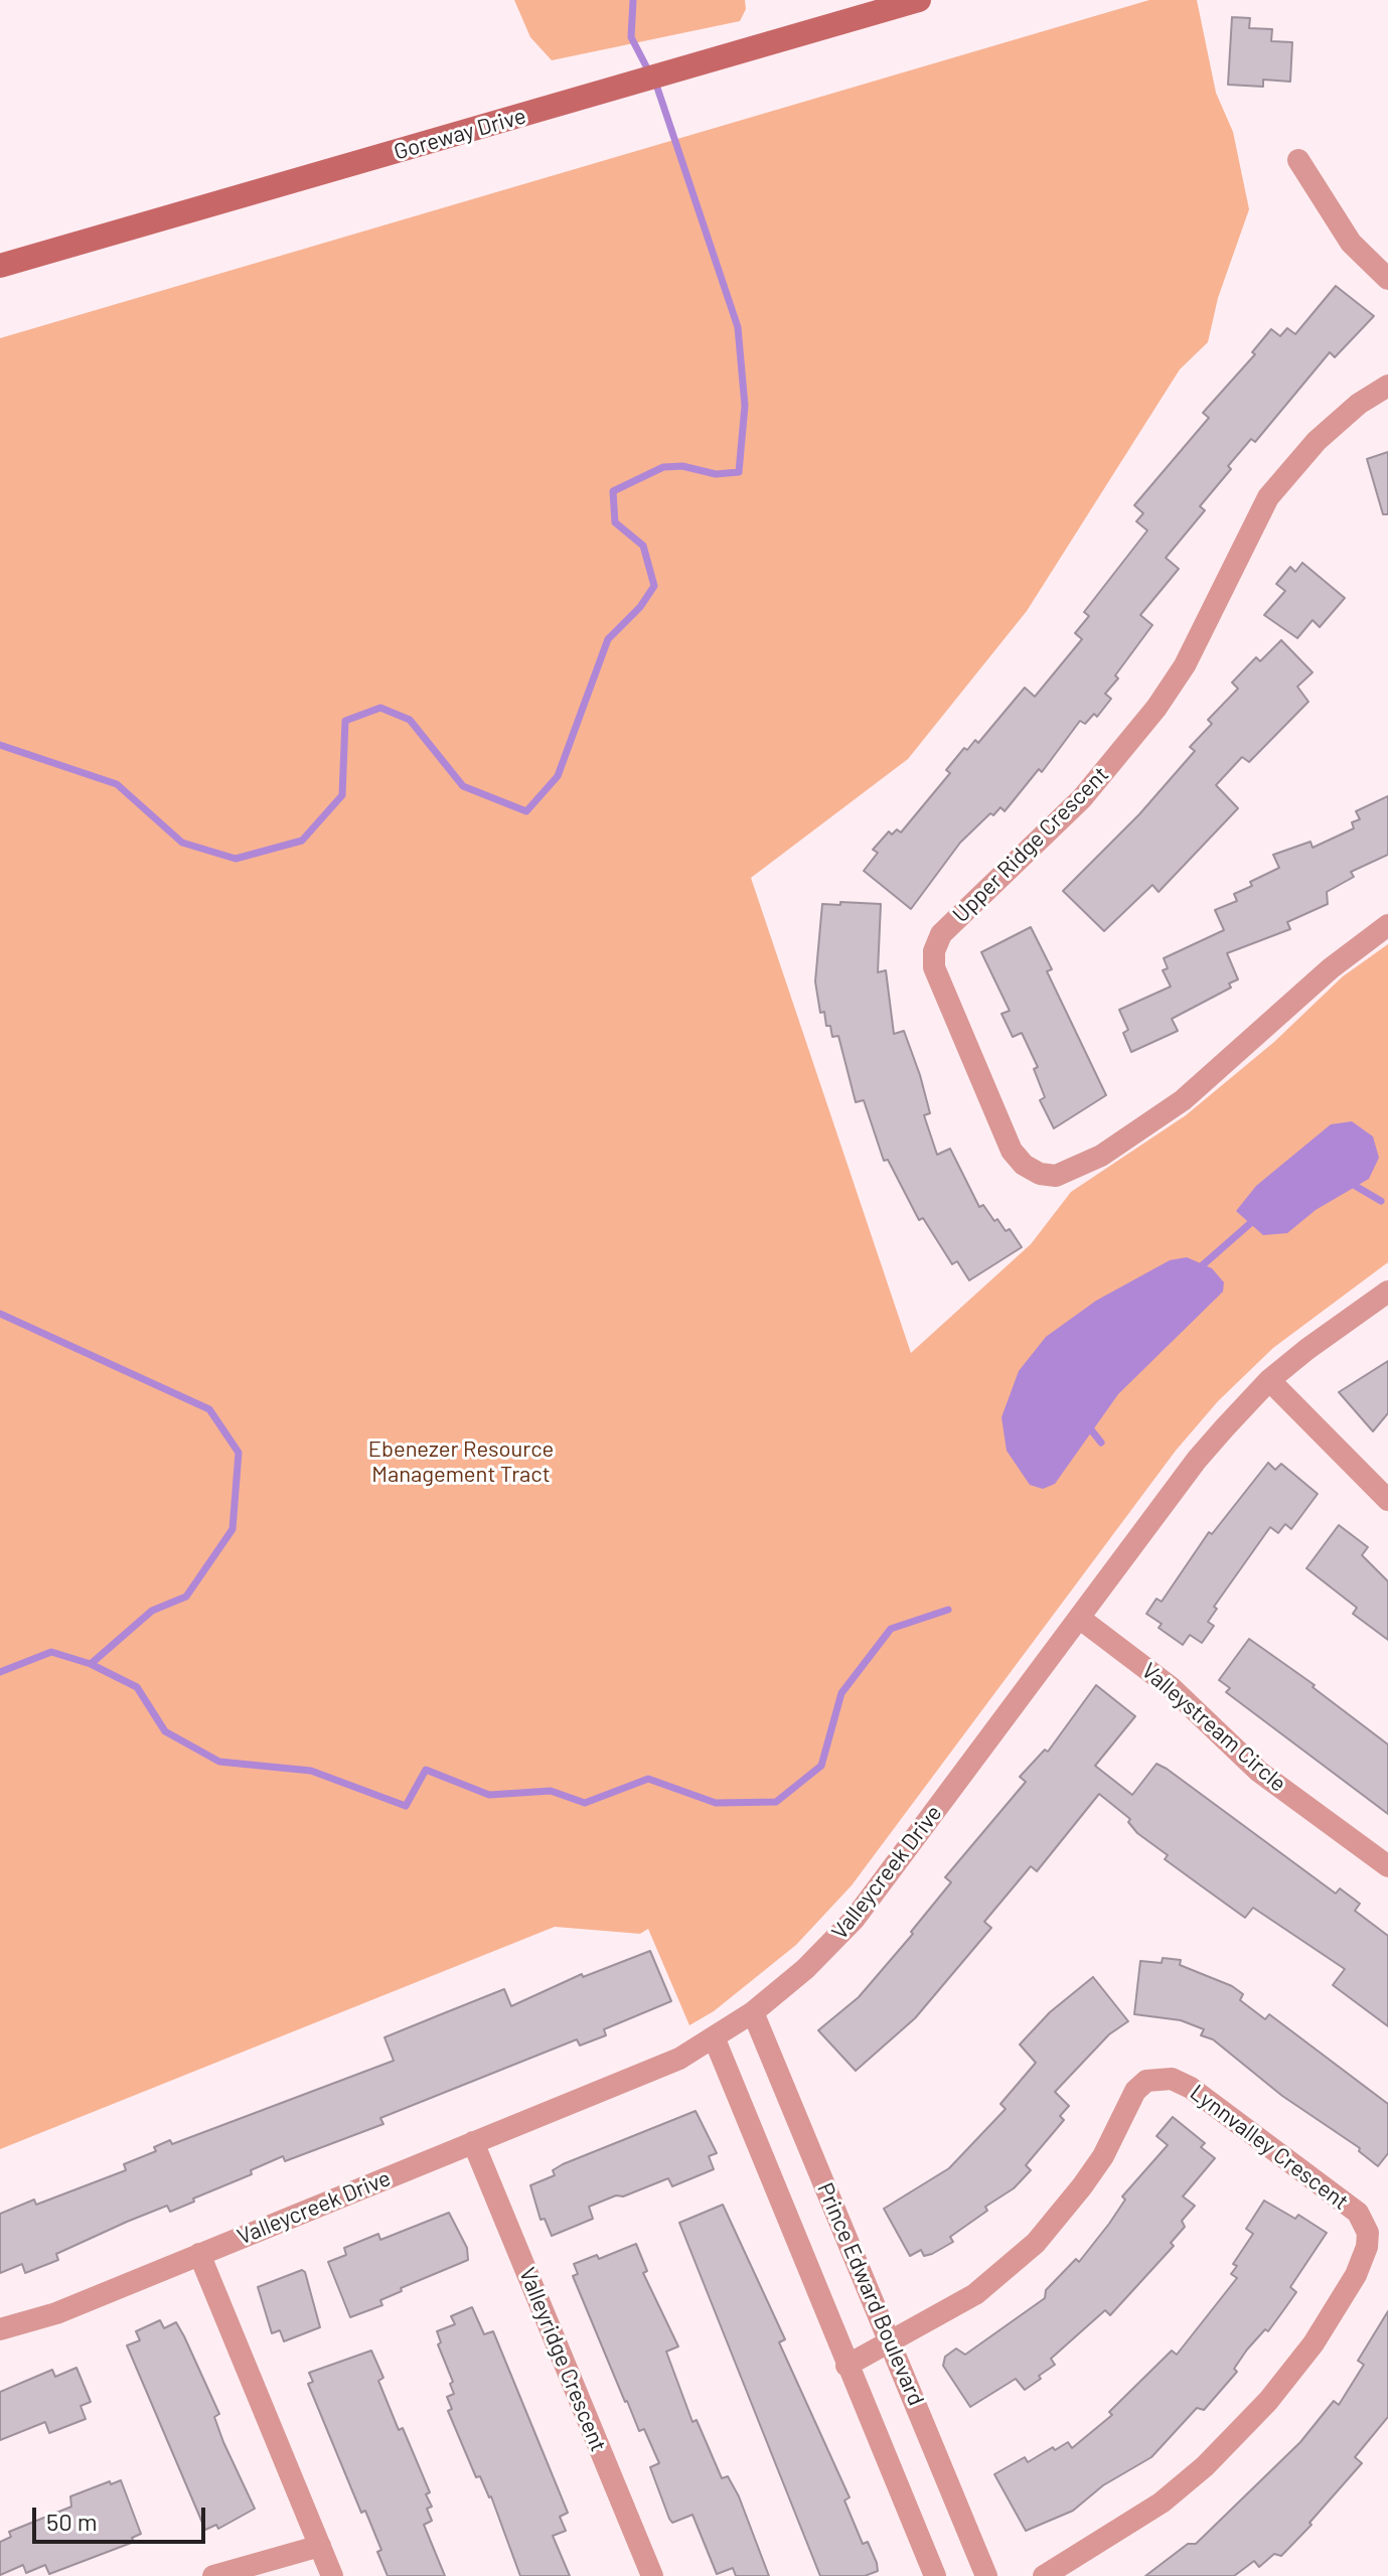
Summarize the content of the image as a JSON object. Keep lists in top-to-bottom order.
{
  "streets": {
    "street": [
      "Goreway Drive",
      "Upper Ridge Crescent",
      "Valleystream Circle",
      "Valleycreek Drive",
      "Lynnvalley Crescent",
      "Prince Edward Boulevard",
      "Valleyridge Crescent"
    ]
  },
  "crossings": [
    ["Valleystream Circle", "Valleycreek Drive"],
    ["Valleycreek Drive", "Prince Edward Boulevard"],
    ["Valleycreek Drive", "Valleyridge Crescent"],
    ["Lynnvalley Crescent", "Prince Edward Boulevard"]
  ],
  "parks": ["Ebenezer Resource Management Tract"],
  "scale_bar": "50 m"
}
